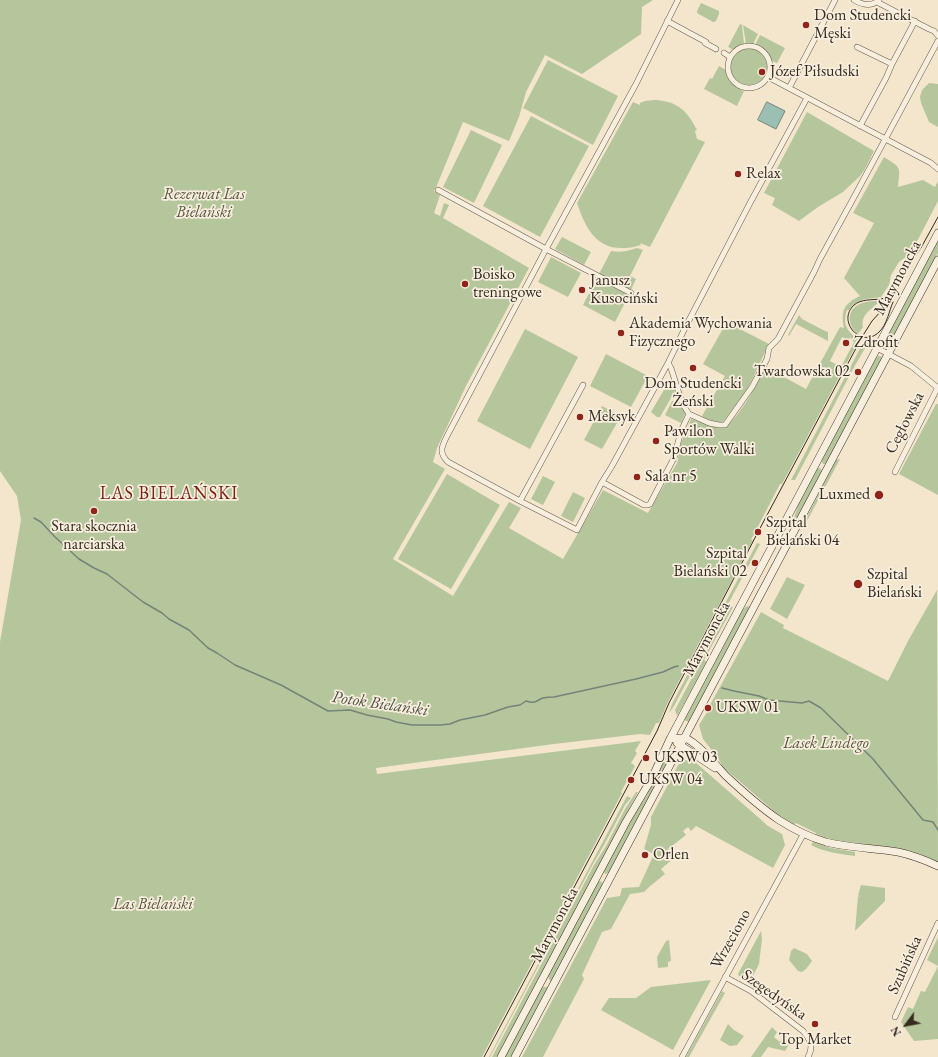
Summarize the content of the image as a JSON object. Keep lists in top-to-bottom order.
{
  "streets": {
    "main road": ["Marymoncka"],
    "street": [
      "Cegłowska",
      "Wrzeciono",
      "Szubińska",
      "Szegedyńska"
    ]
  },
  "crossings": [
    ["Wrzeciono", "Szegedyńska"]
  ],
  "districts": ["LAS BIELAŃSKI"],
  "water": ["Potok Bielański"],
  "parks": ["Rezerwat Las Bielański", "Lasek Lindego", "Las Bielański"],
  "places": [
    "Dom Studencki Męski",
    "Józef Piłsudski",
    "Relax",
    "Boisko treningowe",
    "Janusz Kusociński",
    "Akademia Wychowania Fizycznego",
    "Zdrofit",
    "Dom Studencki Żeński",
    "Twardowska 02",
    "Meksyk",
    "Pawilon Sportów Walki",
    "Sala nr 5",
    "Luxmed",
    "Stara skocznia narciarska",
    "Szpital Bielański 04",
    "Szpital Bielański 02",
    "Szpital Bielański",
    "UKSW 01",
    "UKSW 03",
    "UKSW 04",
    "Orlen",
    "Top Market"
  ],
  "north": "bottom left"
}
